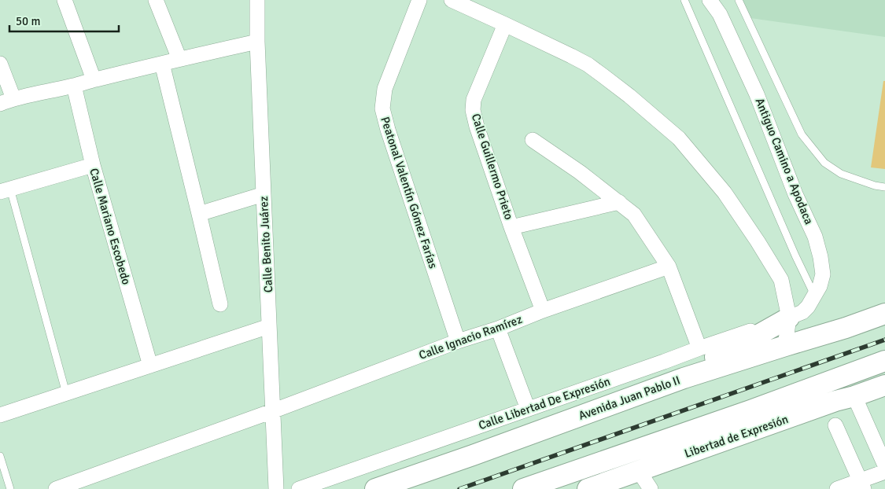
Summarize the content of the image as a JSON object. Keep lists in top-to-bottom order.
{
  "streets": {
    "main road": ["Avenida Juan Pablo II", "Libertad de Expresión"],
    "street": [
      "Antiguo Camino a Apodaca",
      "Calle Guillermo Prieto",
      "Peatonal Valentín Gómez Farías",
      "Calle Mariano Escobedo",
      "Calle Benito Juárez",
      "Calle Ignacio Ramírez",
      "Calle Libertad De Expresión"
    ]
  },
  "crossings": [
    ["Antiguo Camino a Apodaca", "Calle Libertad De Expresión"],
    ["Calle Guillermo Prieto", "Calle Ignacio Ramírez"],
    ["Peatonal Valentín Gómez Farías", "Calle Ignacio Ramírez"],
    ["Calle Benito Juárez", "Calle Ignacio Ramírez"]
  ],
  "scale_bar": "50 m"
}
